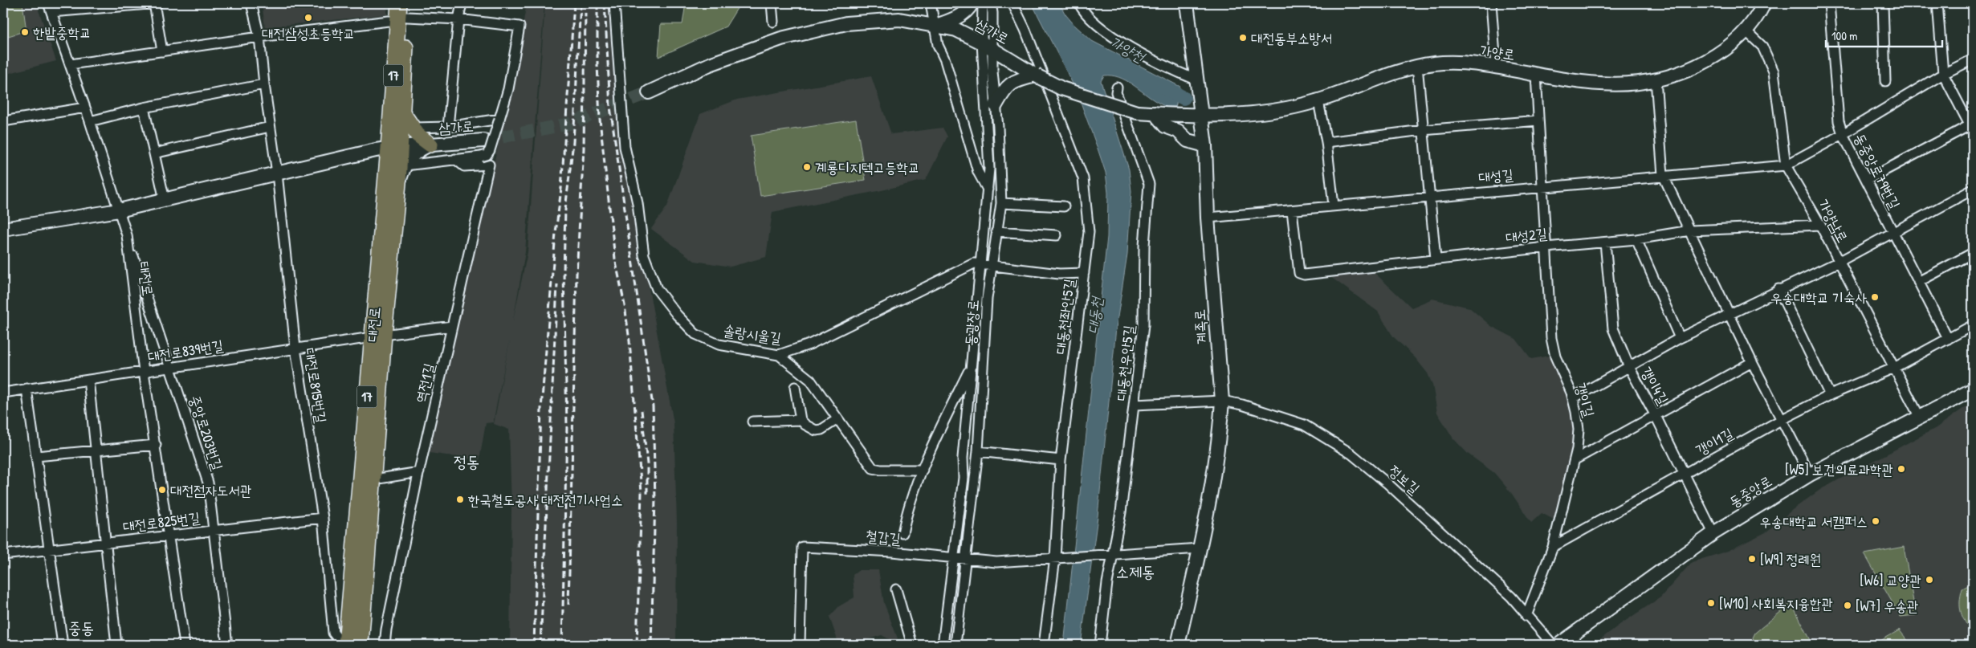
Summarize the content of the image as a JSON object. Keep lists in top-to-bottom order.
{
  "streets": {
    "main road": ["17", "대전로"],
    "street": [
      "삼가로",
      "가양로",
      "동중앙로79번길",
      "대성길",
      "가양남로",
      "대성2길",
      "태전로",
      "대동천좌안5길",
      "동광장로",
      "계족로",
      "솔랑시울길",
      "대전로839번길",
      "대동천우안5길",
      "역전1길",
      "대전로815번길",
      "갱이4길",
      "갱이길",
      "중앙로203번길",
      "갱이1길",
      "정보길",
      "동중앙로",
      "대전로825번길",
      "철갑길"
    ]
  },
  "crossings": [
    ["삼가로", "가양로"],
    ["삼가로", "태전로"],
    ["삼가로", "동광장로"],
    ["삼가로", "대전로"],
    ["삼가로", "계족로"],
    ["삼가로", "대전로815번길"],
    ["가양로", "가양남로"],
    ["가양로", "계족로"],
    ["가양로", "갱이길"],
    ["동중앙로79번길", "갱이1길"],
    ["대성길", "가양남로"],
    ["대성길", "대성2길"],
    ["대성길", "계족로"],
    ["대성길", "갱이길"],
    ["가양남로", "대성2길"],
    ["가양남로", "갱이1길"],
    ["가양남로", "동중앙로"],
    ["대성2길", "갱이4길"],
    ["대성2길", "갱이길"],
    ["태전로", "대전로839번길"],
    ["태전로", "중앙로203번길"],
    ["태전로", "대전로825번길"],
    ["대동천좌안5길", "솔랑시울길"],
    ["대동천좌안5길", "철갑길"],
    ["동광장로", "솔랑시울길"],
    ["동광장로", "철갑길"],
    ["대전로", "대전로839번길"],
    ["계족로", "정보길"],
    ["대전로839번길", "역전1길"],
    ["대전로839번길", "대전로815번길"],
    ["대전로839번길", "중앙로203번길"],
    ["대동천우안5길", "정보길"],
    ["대동천우안5길", "철갑길"],
    ["대전로815번길", "대전로825번길"],
    ["갱이4길", "갱이1길"],
    ["갱이4길", "동중앙로"],
    ["갱이길", "갱이1길"],
    ["갱이길", "정보길"],
    ["중앙로203번길", "대전로825번길"]
  ],
  "districts": ["정동", "소제동", "중동"],
  "water": ["가양천", "대동천"],
  "places": [
    "대전삼성초등학교",
    "한밭중학교",
    "대전동부소방서",
    "계룡디지텍고등학교",
    "우송대학교 기숙사",
    "[W5] 보건의료과학관",
    "대전점자도서관",
    "한국철도공사 대전전기사업소",
    "우송대학교 서캠퍼스",
    "[W9] 정례원",
    "[W6] 교양관",
    "[W10] 사회복지융합관",
    "[W7] 우송관"
  ],
  "scale_bar": "100 m"
}
